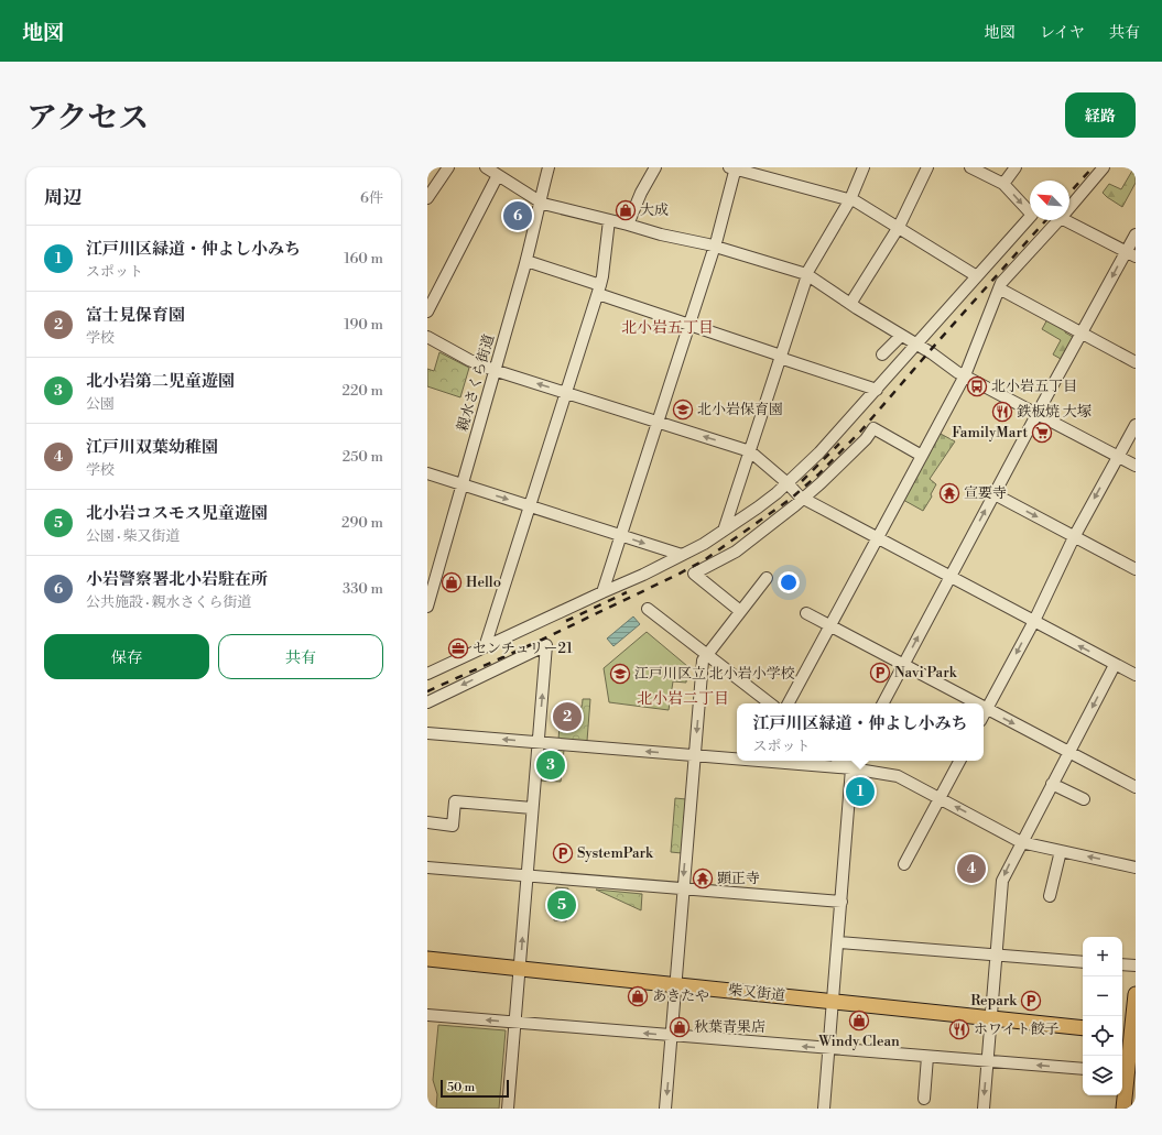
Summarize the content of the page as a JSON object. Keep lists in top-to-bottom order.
{
  "streets": {
    "main road": ["柴又街道"],
    "street": ["親水さくら街道"]
  },
  "districts": ["北小岩五丁目", "北小岩二丁目"],
  "places": {
    "shop": [
      "大成",
      "Hello",
      "あきたや",
      "Windy Clean",
      "秋葉青果店"
    ],
    "bus stop": ["北小岩五丁目"],
    "school or university": ["北小岩保育園", "江戸川区立 北小岩小学校"],
    "restaurant": ["鉄板焼 大塚", "ホワイト餃子"],
    "supermarket": ["FamilyMart"],
    "temple": ["宣要寺", "顕正寺"],
    "office": ["センチュリー21"],
    "parking": ["Navi Park", "SystemPark", "Repark"]
  },
  "scale_bar": "50 m",
  "north": "top left",
  "page": {
    "header": "地図",
    "nav": ["地図", "レイヤ", "共有"],
    "title": "アクセス",
    "buttons": [
      "経路",
      ["保存", "共有"]
    ],
    "heading": ["周辺", "6件"],
    "pins": [
      "6",
      "2",
      "3",
      "1",
      "4",
      "5"
    ],
    "list": [
      {
        "mark": "1",
        "name": "江戸川区緑道・仲よし小みち",
        "note": "スポット",
        "value": "160 m"
      },
      {
        "mark": "2",
        "name": "富士見保育園",
        "note": "学校",
        "value": "190 m"
      },
      {
        "mark": "3",
        "name": "北小岩第二児童遊園",
        "note": "公園",
        "value": "220 m"
      },
      {
        "mark": "4",
        "name": "江戸川双葉幼稚園",
        "note": "学校",
        "value": "250 m"
      },
      {
        "mark": "5",
        "name": "北小岩コスモス児童遊園",
        "note": "公園 · 柴又街道",
        "value": "290 m"
      },
      {
        "mark": "6",
        "name": "小岩警察署北小岩駐在所",
        "note": "公共施設 · 親水さくら街道",
        "value": "330 m"
      }
    ],
    "popup": ["江戸川区緑道・仲よし小みち", "スポット"],
    "map_buttons": ["+", "−"],
    "scale": "50 m"
  }
}
